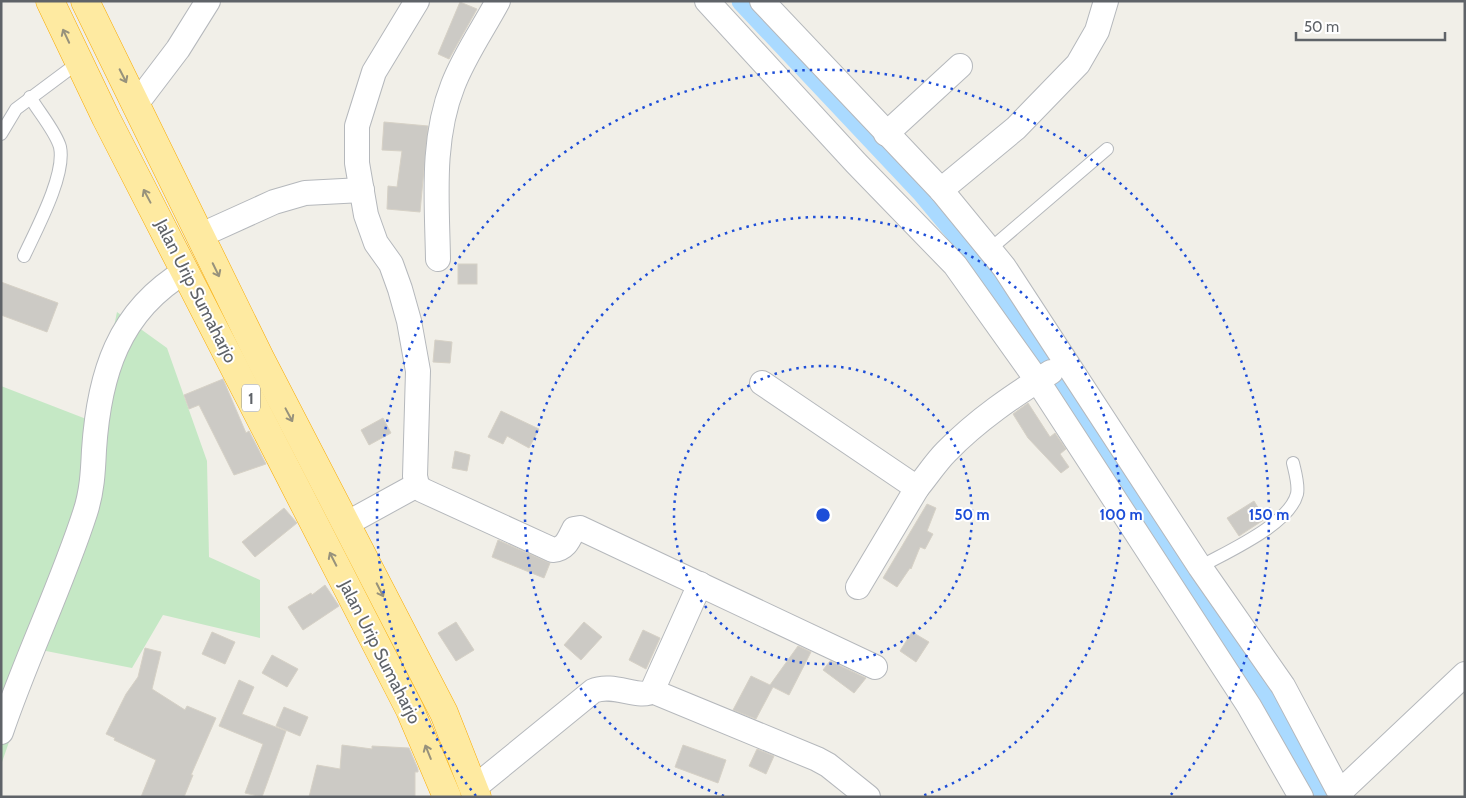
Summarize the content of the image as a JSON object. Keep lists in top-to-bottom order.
{
  "streets": {
    "highway": ["Jalan Urip Sumaharjo", "1"]
  },
  "scale_bar": "50 m",
  "rings": ["50 m", "100 m", "150 m"]
}
